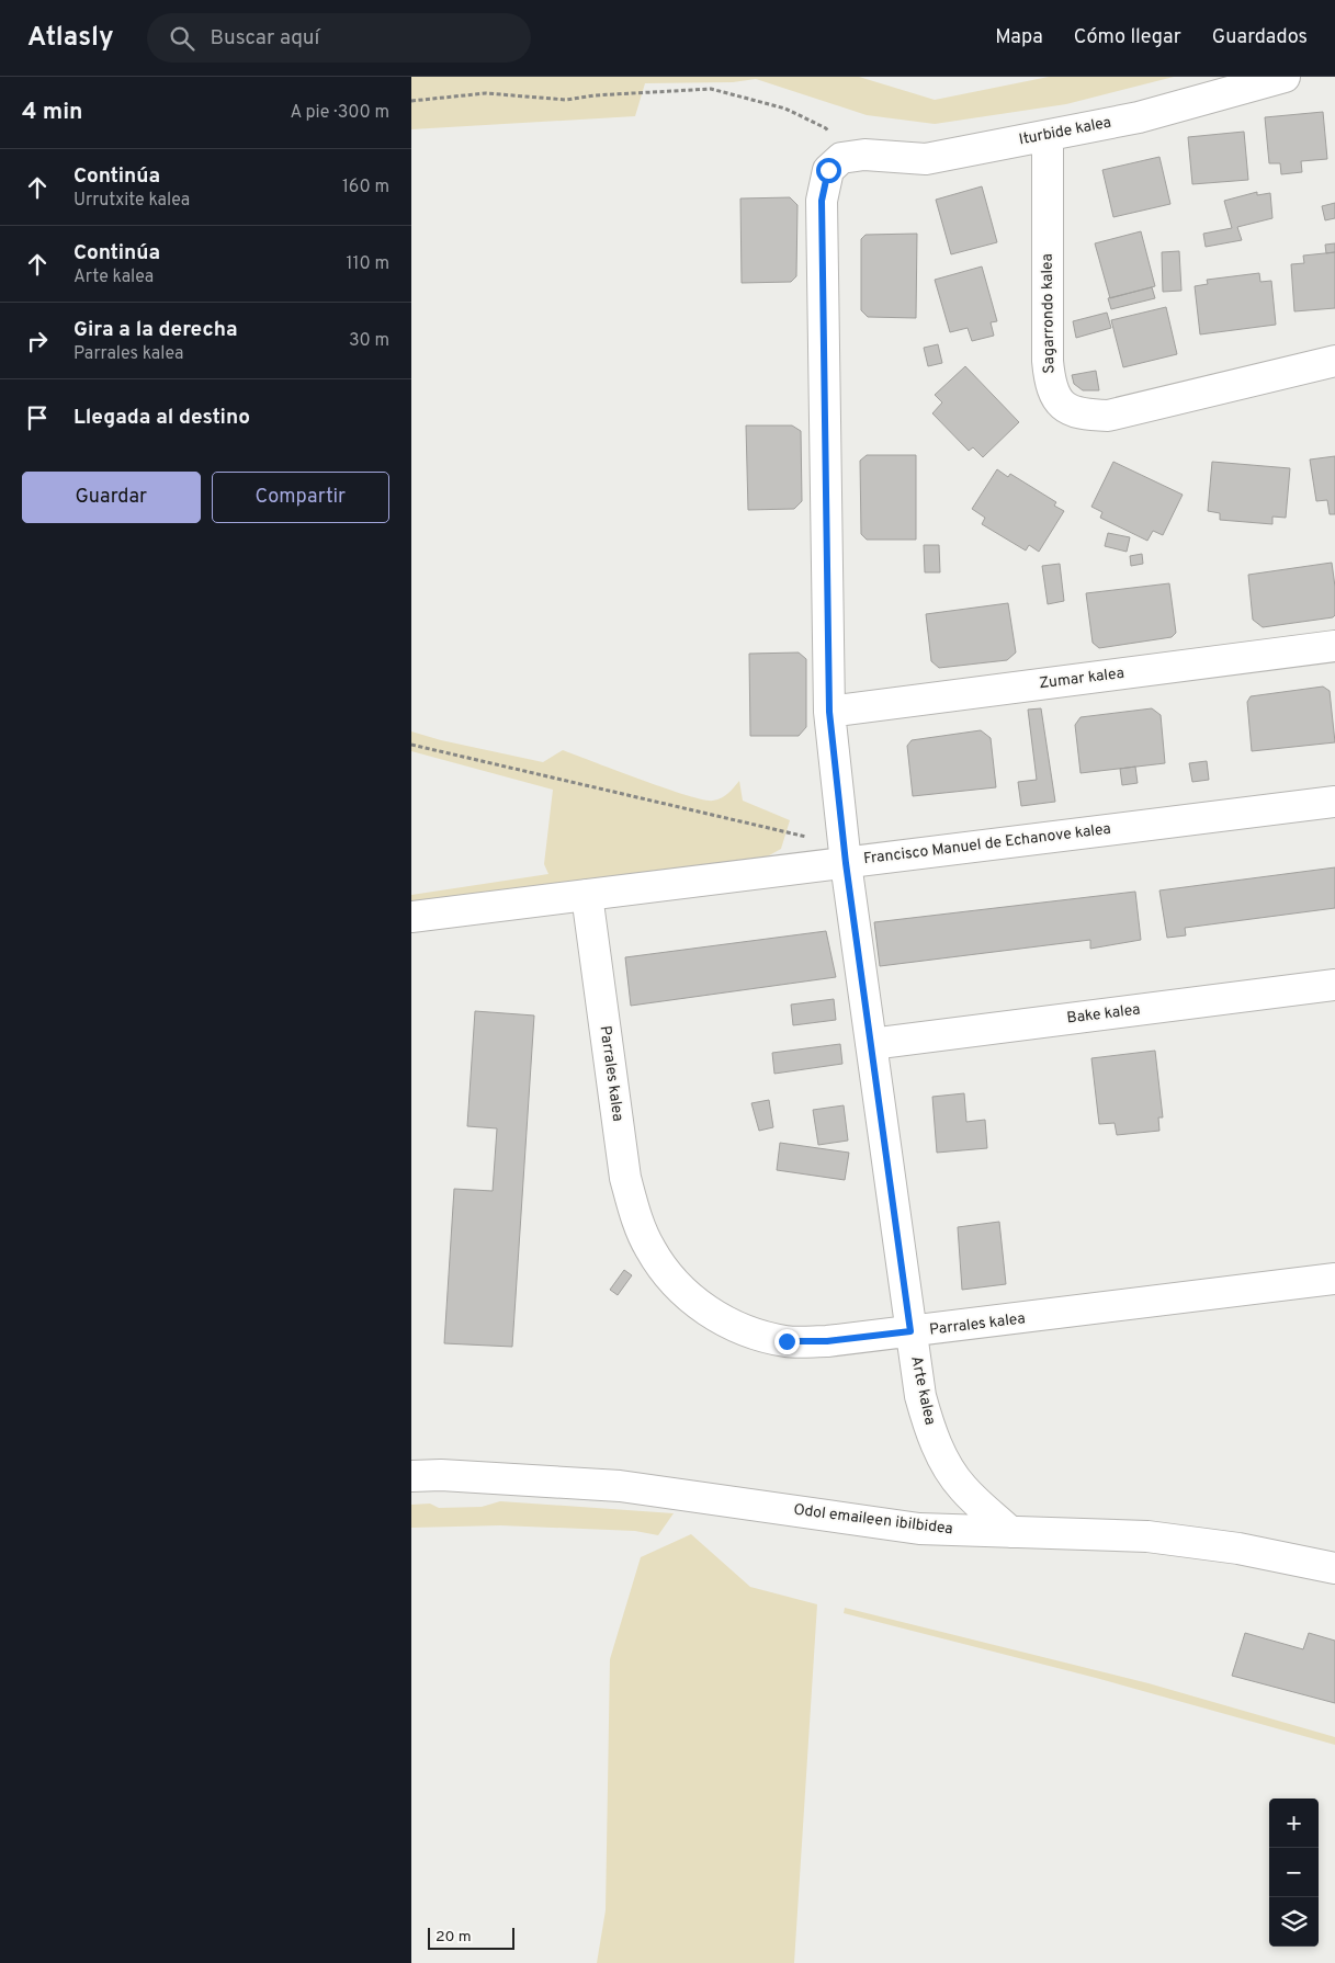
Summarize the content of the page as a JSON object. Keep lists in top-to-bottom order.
{
  "streets": {
    "street": [
      "Iturbide kalea",
      "Sagarrondo kalea",
      "Zumar kalea",
      "Francisco Manuel de Echanove kalea",
      "Bake kalea",
      "Parrales kalea",
      "Arte kalea",
      "Odol emaileen ibilbidea"
    ]
  },
  "crossings": [
    ["Iturbide kalea", "Sagarrondo kalea"],
    ["Iturbide kalea", "Arte kalea"],
    ["Zumar kalea", "Arte kalea"],
    ["Francisco Manuel de Echanove kalea", "Parrales kalea"],
    ["Francisco Manuel de Echanove kalea", "Arte kalea"],
    ["Bake kalea", "Arte kalea"],
    ["Parrales kalea", "Arte kalea"],
    ["Arte kalea", "Odol emaileen ibilbidea"]
  ],
  "scale_bar": "20 m",
  "page": {
    "header": "Atlasly",
    "search": "Buscar aquí",
    "nav": ["Mapa", "Cómo llegar", "Guardados"],
    "heading": ["4 min", "A pie · 300 m"],
    "list": [
      ["Continúa", "Urrutxite kalea", "160 m"],
      ["Continúa", "Arte kalea", "110 m"],
      ["Gira a la derecha", "Parrales kalea", "30 m"],
      "Llegada al destino"
    ],
    "buttons": ["Guardar", "Compartir"],
    "map_buttons": ["+", "−"],
    "scale": "20 m"
  }
}
